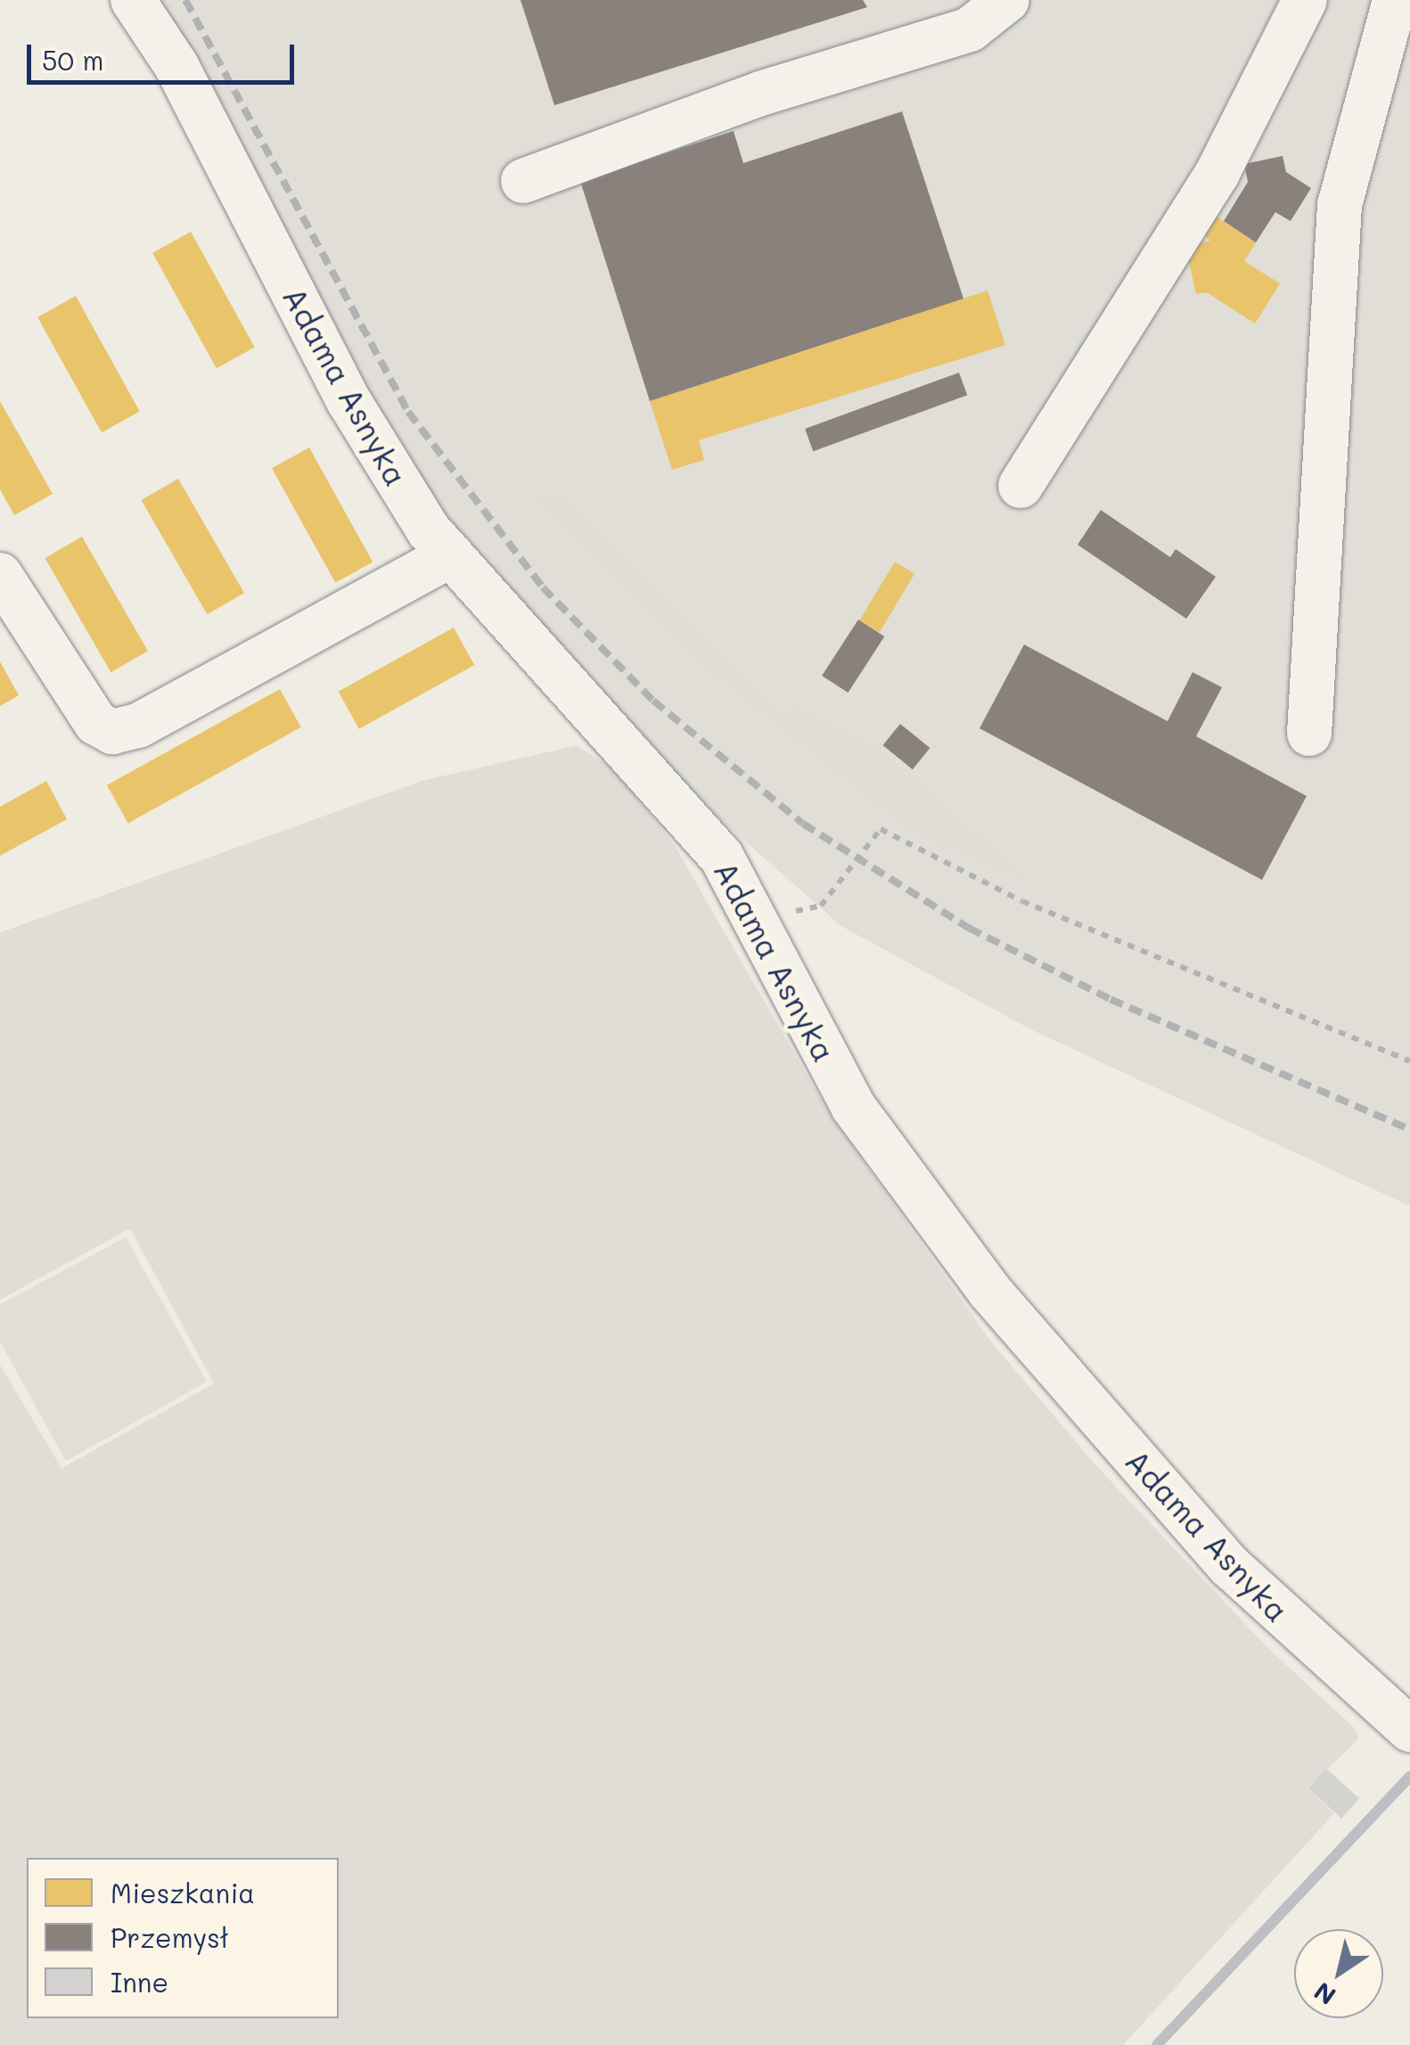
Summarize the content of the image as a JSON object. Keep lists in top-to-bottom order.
{
  "streets": {
    "street": ["Adama Asnyka"]
  },
  "legend": ["Mieszkania", "Przemysł", "Inne"],
  "scale_bar": "50 m",
  "north": "bottom left"
}
